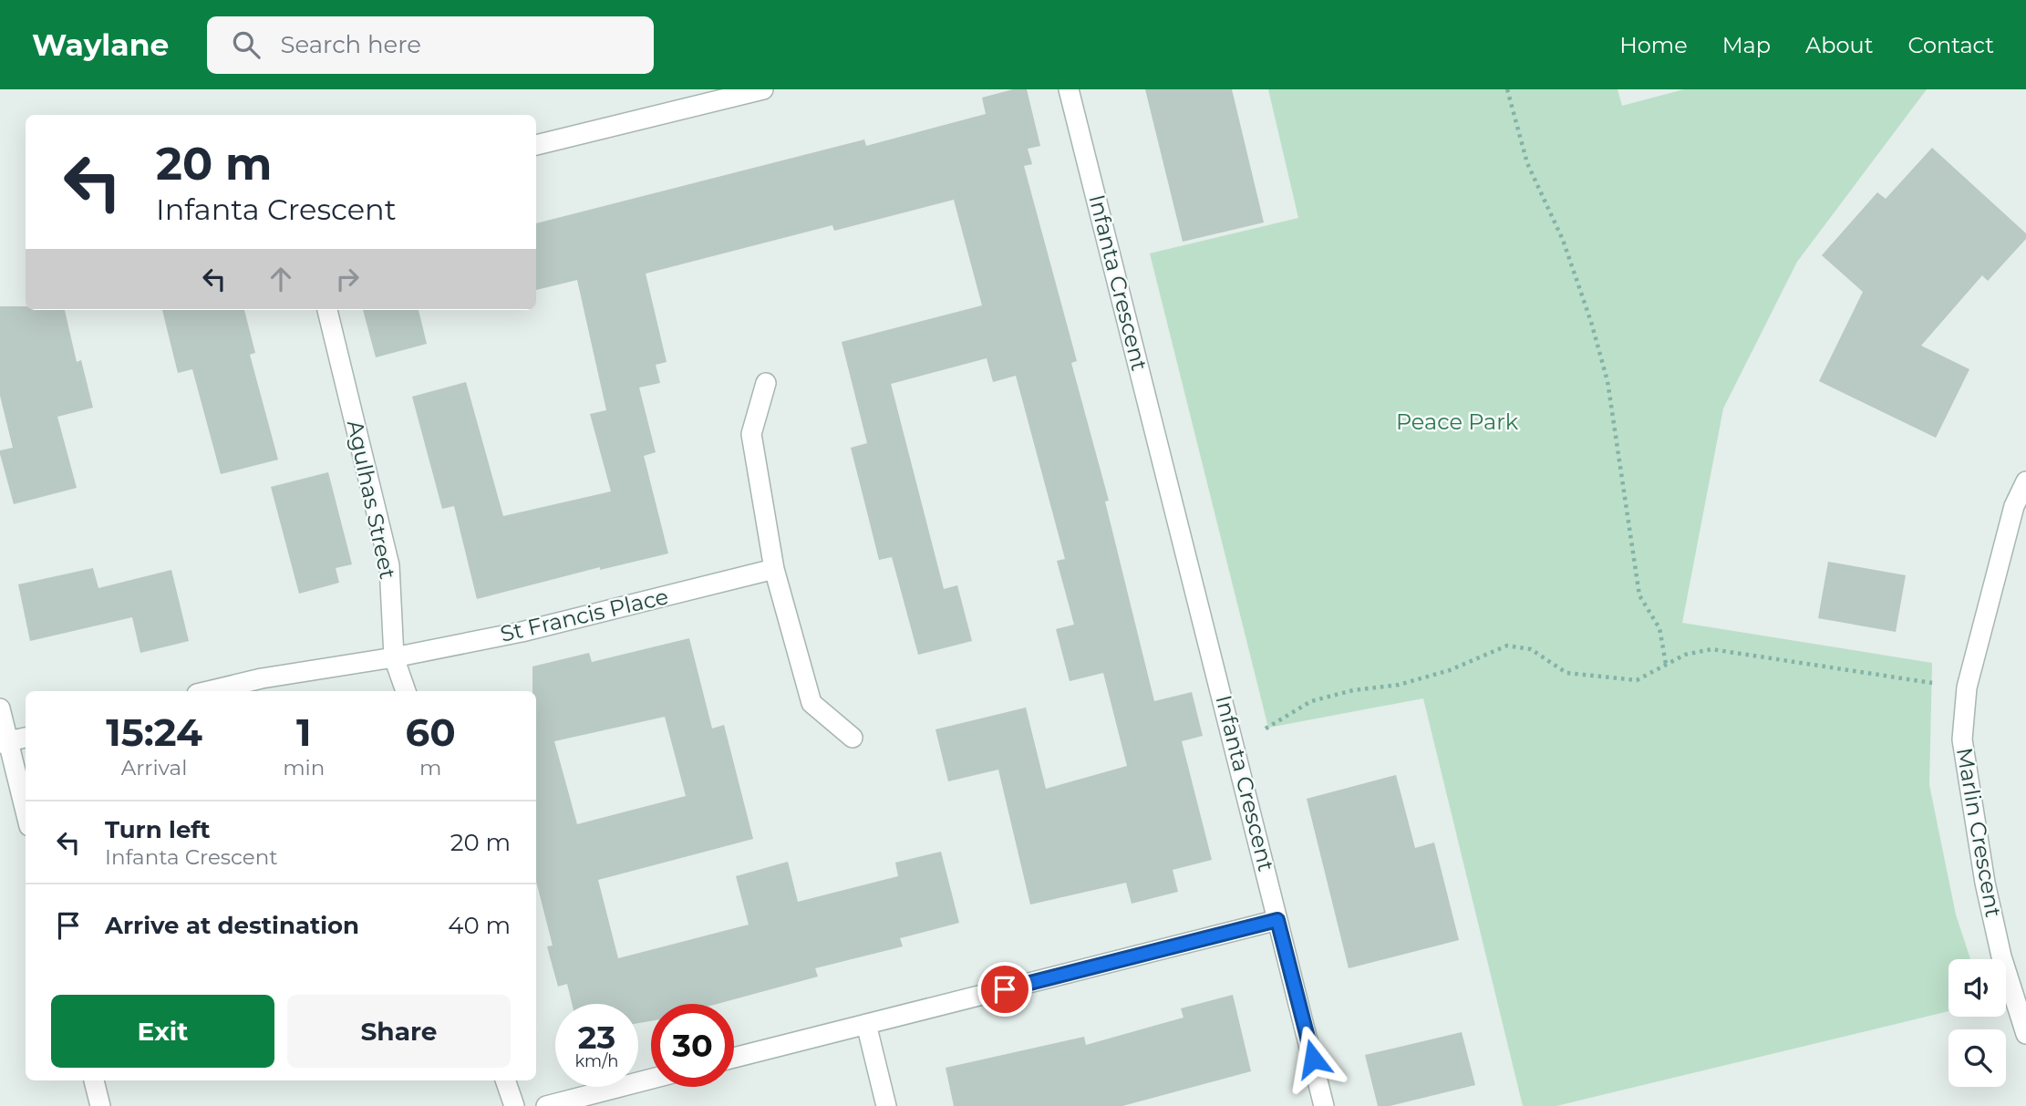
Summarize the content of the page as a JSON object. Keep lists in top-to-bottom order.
{
  "streets": {
    "street": [
      "Infanta Crescent",
      "Agulhas Street",
      "St Francis Place",
      "Marlin Crescent"
    ]
  },
  "crossings": [
    ["Agulhas Street", "St Francis Place"]
  ],
  "parks": ["Peace Park"],
  "page": {
    "header": "Waylane",
    "search": "Search here",
    "nav": [
      "Home",
      "Map",
      "About",
      "Contact"
    ],
    "turn": ["20 m", "Infanta Crescent"],
    "eta": [
      "15:24",
      "Arrival",
      "1",
      "min",
      "60",
      "m"
    ],
    "list": [
      {
        "name": "Turn left",
        "note": "Infanta Crescent",
        "value": "20 m"
      },
      {
        "name": "Arrive at destination",
        "value": "40 m"
      }
    ],
    "buttons": ["Exit", "Share"],
    "speed": "23 km/h",
    "limit": "30"
  }
}
